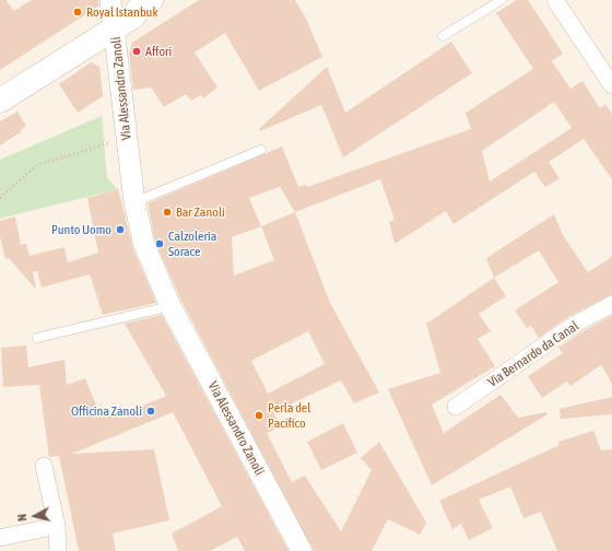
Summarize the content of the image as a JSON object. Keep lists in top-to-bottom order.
{
  "streets": {
    "street": ["Via Alessandro Zanoli", "Via Bernardo da Canal"]
  },
  "places": [
    "Royal Istanbuk",
    "Affori",
    "Bar Zanoli",
    "Punto Uomo",
    "Calzoleria Sorace",
    "Officina Zanoli",
    "Perla del Pacifico"
  ],
  "north": "left"
}
